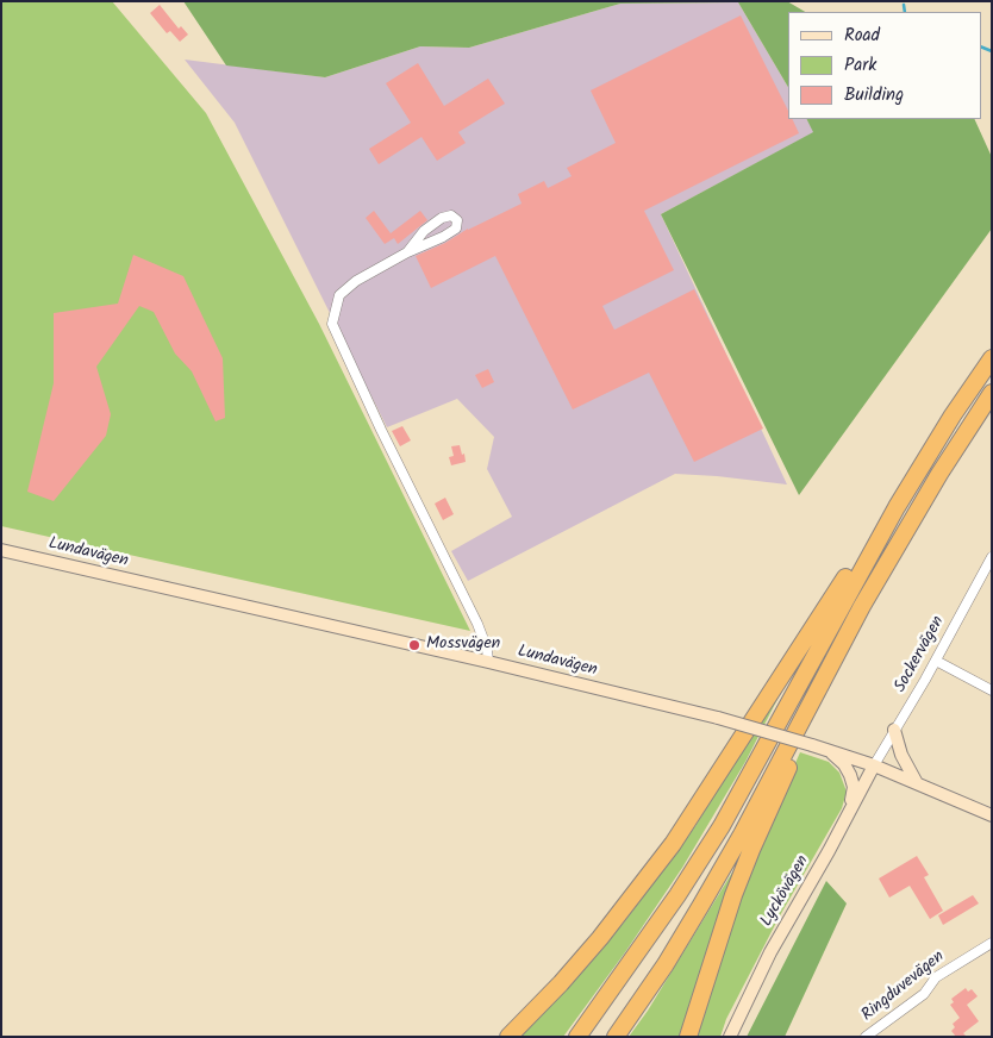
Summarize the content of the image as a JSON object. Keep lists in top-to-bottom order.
{
  "streets": {
    "main road": ["Lundavägen", "Lyckövägen"],
    "street": ["Sockervägen", "Ringduvevägen"]
  },
  "crossings": [
    ["Lundavägen", "Sockervägen"],
    ["Lundavägen", "Lyckövägen"],
    ["Sockervägen", "Lyckövägen"]
  ],
  "places": ["Mossvägen"],
  "legend": ["Road", "Park", "Building"]
}
